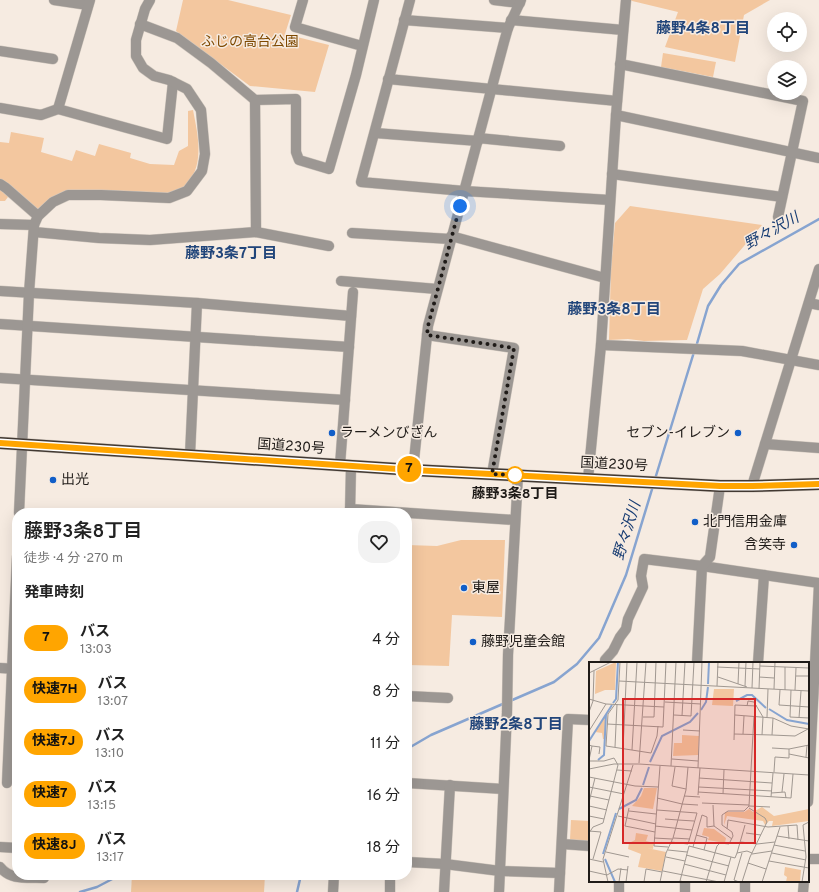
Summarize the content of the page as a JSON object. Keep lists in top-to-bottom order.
{
  "streets": {
    "highway": ["国道230号"]
  },
  "districts": [
    "藤野4条8丁目",
    "藤野3条7丁目",
    "藤野3条8丁目",
    "藤野2条8丁目"
  ],
  "water": ["野々沢川"],
  "parks": ["ふじの高台公園"],
  "places": [
    "ラーメンびざん",
    "セブン-イレブン",
    "藤野3条8丁目",
    "出光",
    "北門信用金庫",
    "含笑寺",
    "東屋",
    "藤野児童会館"
  ],
  "lines": ["bus line 7"],
  "page": {
    "on_map": "7",
    "heading": [
      ["藤野3条8丁目", "徒歩 · 4 分 · 270 m"],
      "発車時刻"
    ],
    "list": [
      {
        "mark": "7",
        "name": "バス",
        "note": "13:03",
        "value": "4 分"
      },
      {
        "mark": "快速7H",
        "name": "バス",
        "note": "13:07",
        "value": "8 分"
      },
      {
        "mark": "快速7J",
        "name": "バス",
        "note": "13:10",
        "value": "11 分"
      },
      {
        "mark": "快速7",
        "name": "バス",
        "note": "13:15",
        "value": "16 分"
      },
      {
        "mark": "快速8J",
        "name": "バス",
        "note": "13:17",
        "value": "18 分"
      }
    ]
  }
}
